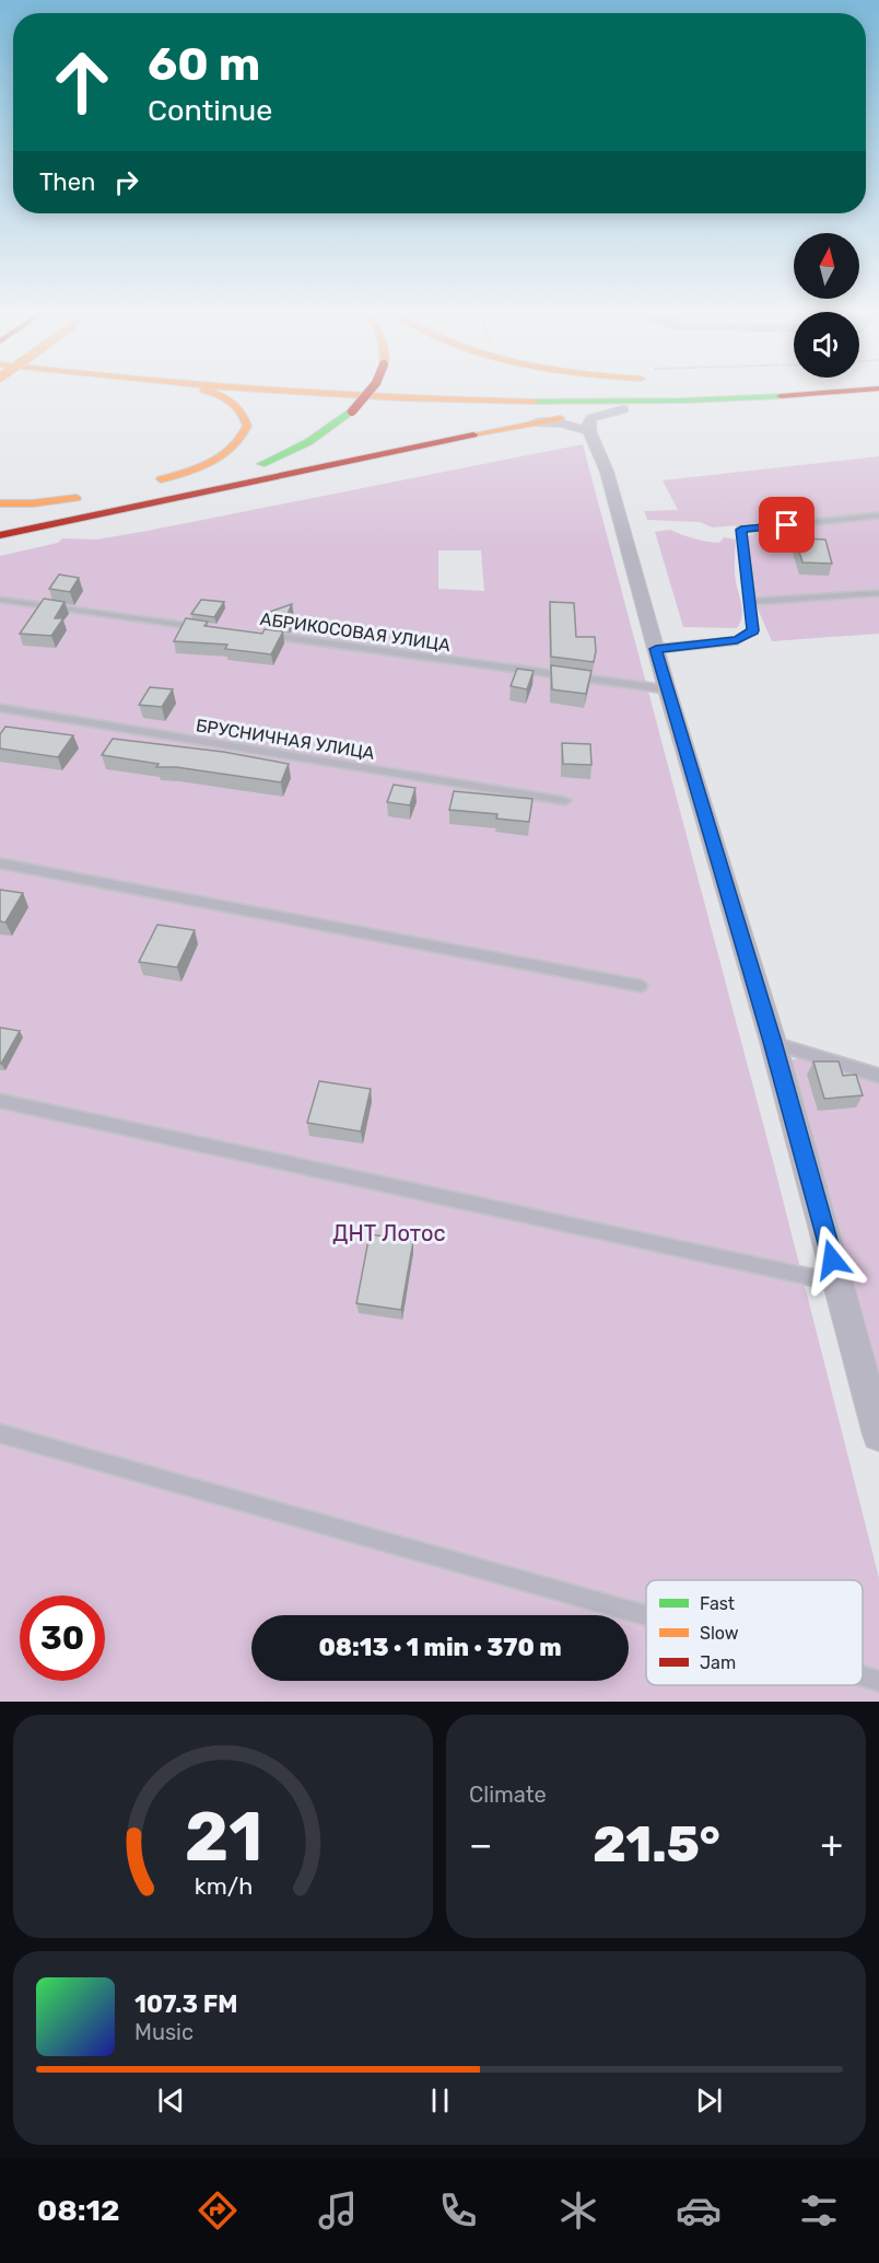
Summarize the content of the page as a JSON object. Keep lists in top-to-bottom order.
{
  "streets": {
    "lane": ["АБРИКОСОВАЯ УЛИЦА", "БРУСНИЧНАЯ УЛИЦА"]
  },
  "parks": ["ДНТ Лотос"],
  "legend": ["Fast", "Slow", "Jam"],
  "north": "top",
  "page": {
    "turn": ["60 m", "Continue"],
    "then": "Then",
    "limit": "30",
    "trip": "08:13 · 1 min · 370 m",
    "tile": "Climate",
    "heat": ["−", "21.5°", "+"],
    "song": ["107.3 FM", "Music"],
    "tabs": "08:12",
    "gauge": ["21", "km/h"]
  }
}
